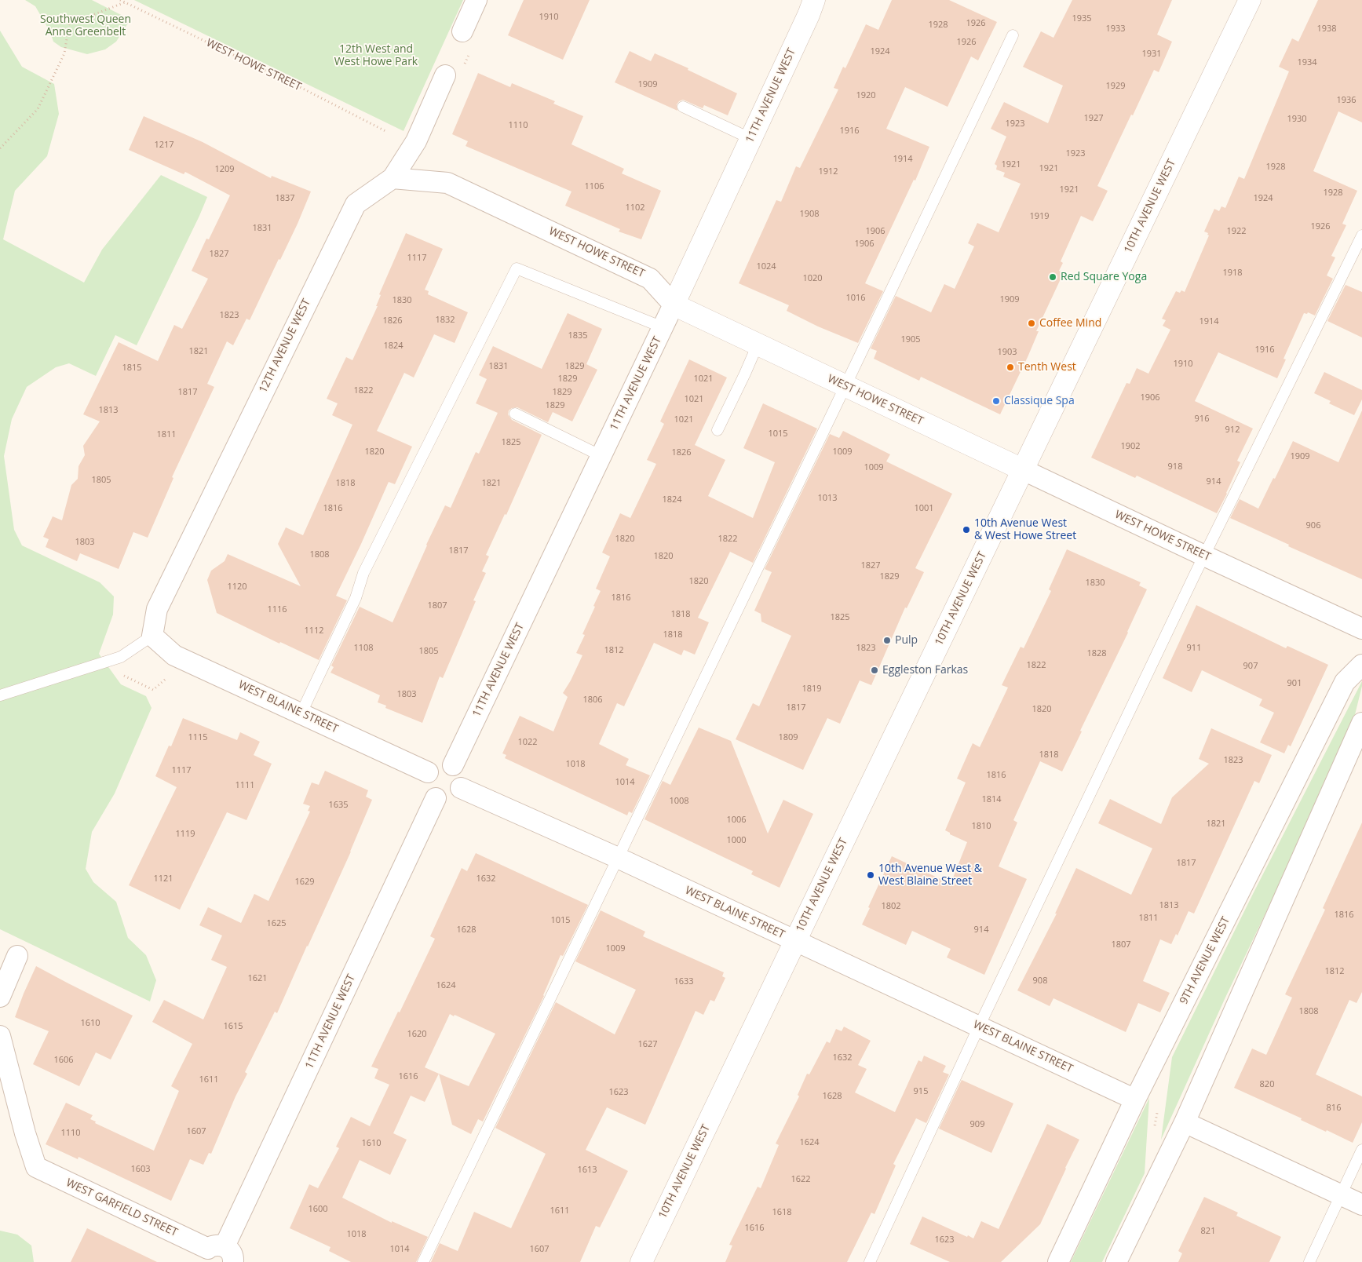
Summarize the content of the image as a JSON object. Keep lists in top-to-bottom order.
{
  "streets": {
    "street": [
      "WEST HOWE STREET",
      "11TH AVENUE WEST",
      "10TH AVENUE WEST",
      "12TH AVENUE WEST",
      "WEST BLAINE STREET",
      "9TH AVENUE WEST",
      "WEST GARFIELD STREET"
    ]
  },
  "crossings": [
    ["WEST HOWE STREET", "11TH AVENUE WEST"],
    ["WEST HOWE STREET", "10TH AVENUE WEST"],
    ["WEST HOWE STREET", "12TH AVENUE WEST"],
    ["11TH AVENUE WEST", "WEST BLAINE STREET"],
    ["11TH AVENUE WEST", "WEST GARFIELD STREET"],
    ["10TH AVENUE WEST", "WEST BLAINE STREET"],
    ["12TH AVENUE WEST", "WEST BLAINE STREET"],
    ["WEST BLAINE STREET", "9TH AVENUE WEST"]
  ],
  "parks": ["Southwest Queen Anne Greenbelt", "12th West and West Howe Park"],
  "places": [
    "Red Square Yoga",
    "Coffee Mind",
    "Tenth West",
    "Classique Spa",
    "10th Avenue West & West Howe Street",
    "Pulp",
    "Eggleston Farkas",
    "10th Avenue West & West Blaine Street"
  ],
  "house_numbers": [
    "1910",
    "1935",
    "1926",
    "1928",
    "1933",
    "1938",
    "1926",
    "1924",
    "1931",
    "1934",
    "1909",
    "1929",
    "1920",
    "1936",
    "1927",
    "1930",
    "1923",
    "1110",
    "1916",
    "1217",
    "1923",
    "1914",
    "1921",
    "1928",
    "1921",
    "1209",
    "1912",
    "1106",
    "1921",
    "1928",
    "1837",
    "1924",
    "1102",
    "1908",
    "1919",
    "1926",
    "1831",
    "1906",
    "1922",
    "1906",
    "1827",
    "1117",
    "1024",
    "1918",
    "1020",
    "1016",
    "1909",
    "1830",
    "1823",
    "1832",
    "1826",
    "1914",
    "1835",
    "1905",
    "1824",
    "1916",
    "1821",
    "1903",
    "1910",
    "1831",
    "1829",
    "1815",
    "1829",
    "1021",
    "1822",
    "1817",
    "1829",
    "1906",
    "1021",
    "1829",
    "1813",
    "916",
    "1021",
    "912",
    "1015",
    "1811",
    "1825",
    "1902",
    "1820",
    "1009",
    "1826",
    "1909",
    "918",
    "1009",
    "1805",
    "914",
    "1818",
    "1821",
    "1013",
    "1824",
    "1816",
    "1001",
    "906",
    "1820",
    "1822",
    "1803",
    "1817",
    "1808",
    "1820",
    "1827",
    "1829",
    "1820",
    "1830",
    "1120",
    "1816",
    "1807",
    "1116",
    "1818",
    "1825",
    "1112",
    "1818",
    "1108",
    "1823",
    "911",
    "1812",
    "1805",
    "1828",
    "1822",
    "907",
    "901",
    "1819",
    "1803",
    "1806",
    "1817",
    "1820",
    "1115",
    "1809",
    "1022",
    "1818",
    "1823",
    "1018",
    "1117",
    "1816",
    "1014",
    "1111",
    "1814",
    "1008",
    "1635",
    "1006",
    "1821",
    "1810",
    "1119",
    "1000",
    "1817",
    "1121",
    "1632",
    "1629",
    "1813",
    "1802",
    "1816",
    "1811",
    "1015",
    "1625",
    "1628",
    "914",
    "1807",
    "1009",
    "1812",
    "1621",
    "908",
    "1633",
    "1624",
    "1808",
    "1610",
    "1615",
    "1620",
    "1627",
    "1632",
    "1606",
    "1616",
    "1611",
    "820",
    "915",
    "1623",
    "1628",
    "816",
    "909",
    "1607",
    "1110",
    "1624",
    "1610",
    "1603",
    "1613",
    "1622",
    "1600",
    "1611",
    "1618",
    "1616",
    "821",
    "1018",
    "1623",
    "1014",
    "1607"
  ]
}
